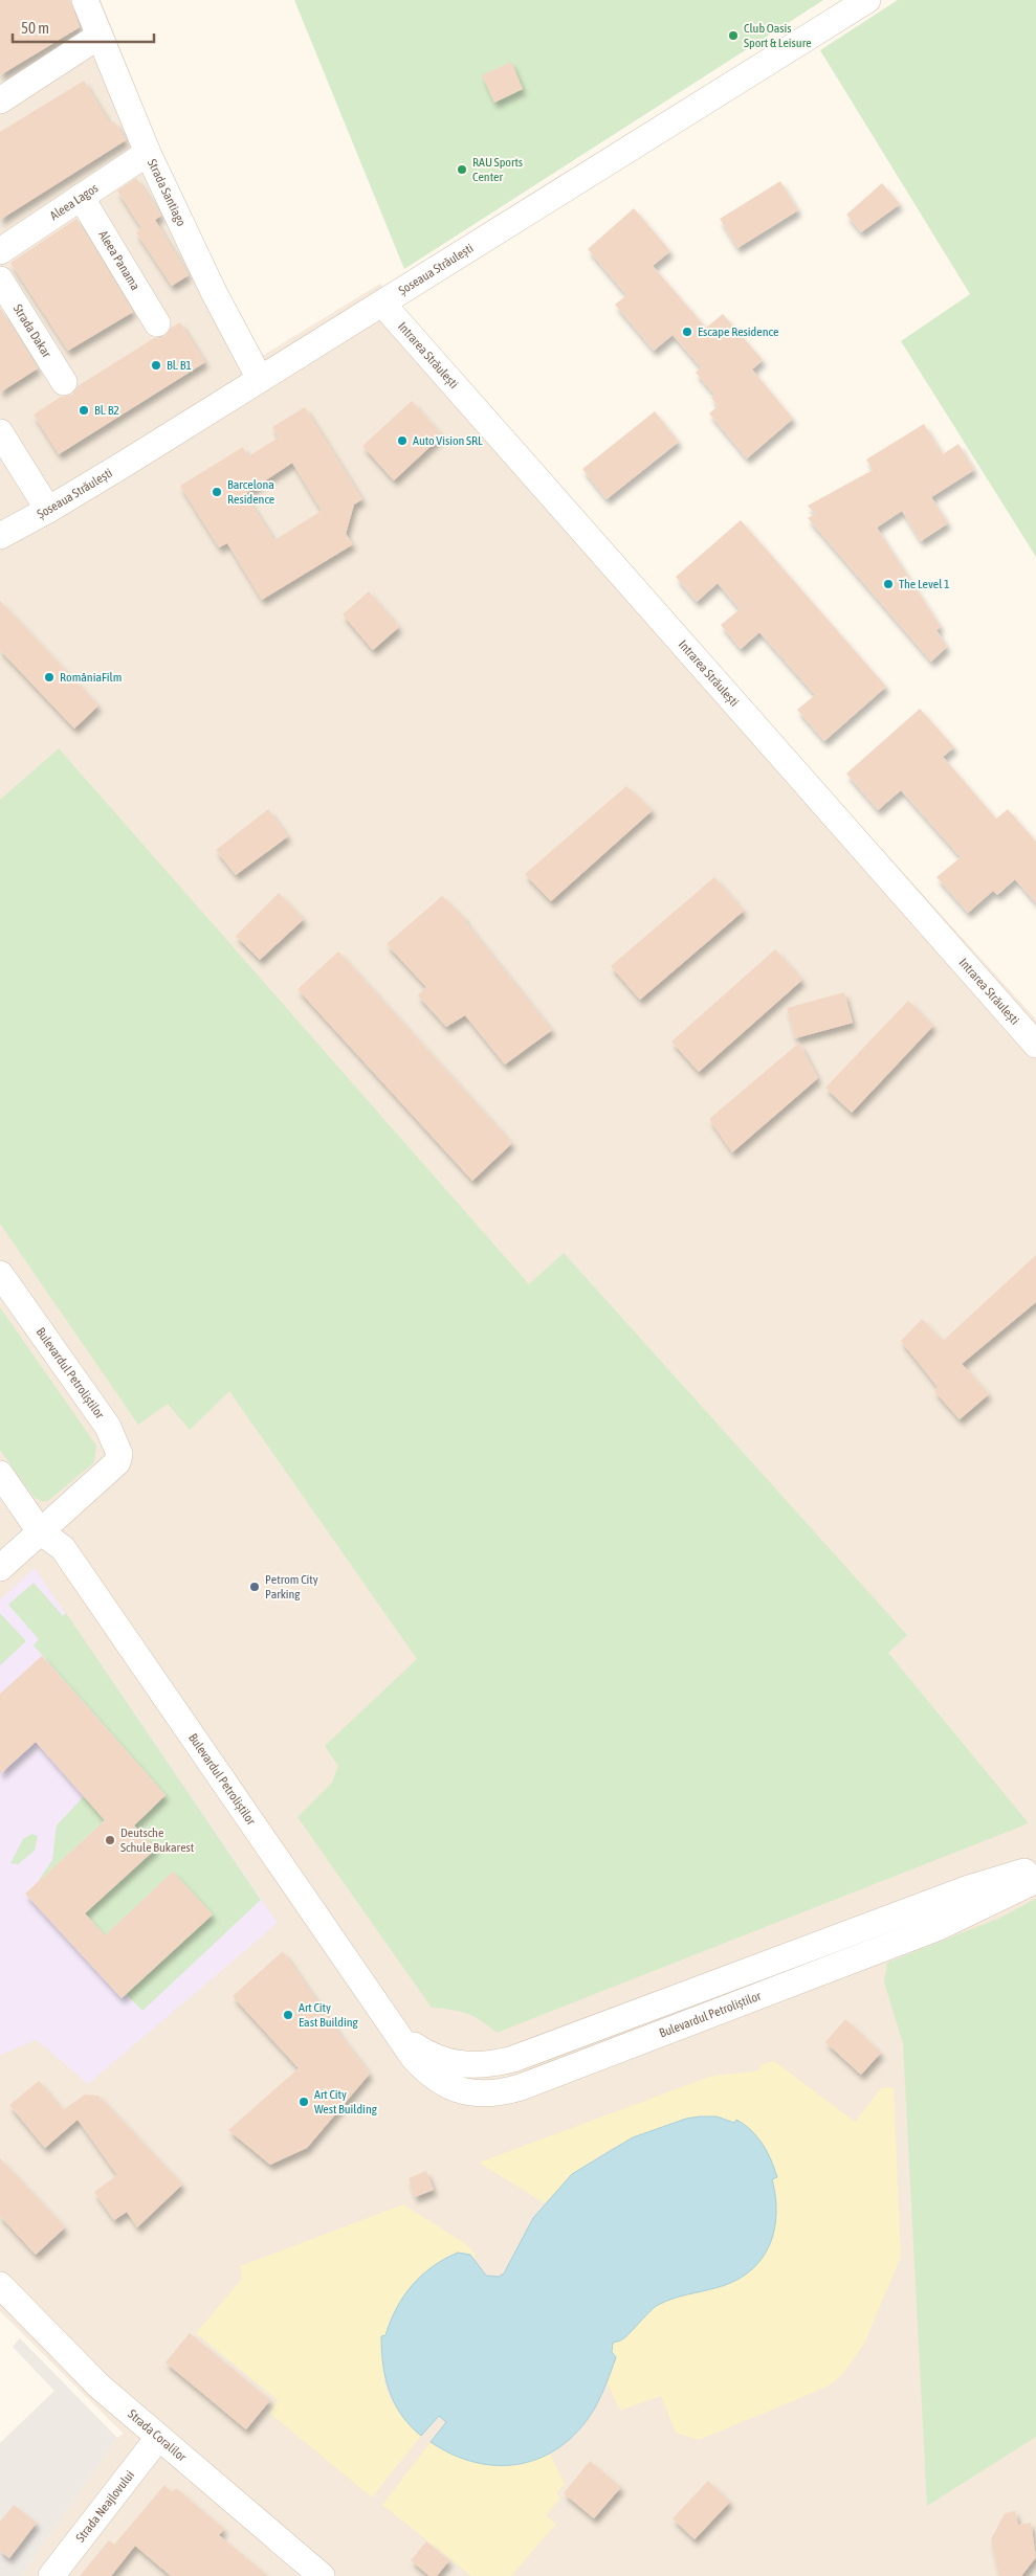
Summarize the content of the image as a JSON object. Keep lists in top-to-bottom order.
{
  "streets": {
    "street": [
      "Strada Santiago",
      "Aleea Lagos",
      "Aleea Panama",
      "Șoseaua Străulești",
      "Strada Dakar",
      "Intrarea Străulești",
      "Bulevardul Petroliștilor",
      "Strada Coralilor",
      "Strada Neajlovului"
    ]
  },
  "crossings": [
    ["Strada Santiago", "Aleea Lagos"],
    ["Strada Santiago", "Șoseaua Străulești"],
    ["Aleea Lagos", "Aleea Panama"],
    ["Șoseaua Străulești", "Intrarea Străulești"],
    ["Strada Coralilor", "Strada Neajlovului"]
  ],
  "places": [
    "Club Oasis Sport & Leisure",
    "RAU Sports Center",
    "Escape Residence",
    "Bl. B1",
    "Bl. B2",
    "Auto Vision SRL",
    "Barcelona Residence",
    "The Level 1",
    "RomâniaFilm",
    "Petrom City Parking",
    "Deutsche Schule Bukarest",
    "Art City East Building",
    "Art City West Building"
  ],
  "scale_bar": "50 m"
}
